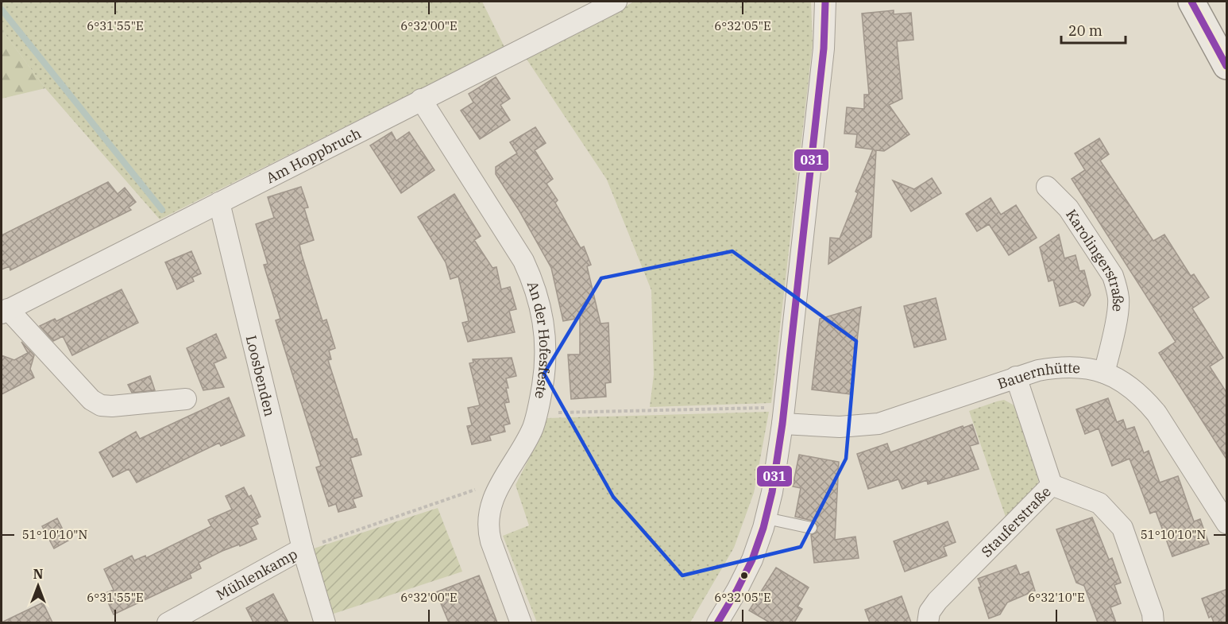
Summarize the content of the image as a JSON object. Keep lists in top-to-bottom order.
{
  "streets": {
    "street": [
      "Am Hoppbruch",
      "Karolingerstraße",
      "An der Hofesfeste",
      "Loosbenden",
      "Bauernhütte",
      "Stauferstraße",
      "Mühlenkamp"
    ]
  },
  "crossings": [
    ["Am Hoppbruch", "An der Hofesfeste"],
    ["Am Hoppbruch", "Loosbenden"],
    ["Karolingerstraße", "Bauernhütte"],
    ["Loosbenden", "Mühlenkamp"],
    ["Bauernhütte", "Stauferstraße"]
  ],
  "lines": ["transit line 031"],
  "scale_bar": "20 m",
  "north": "top",
  "coordinates": [
    "6°31'55\"E",
    "6°32'00\"E",
    "6°32'05\"E",
    "51°10'10\"N",
    "6°32'10\"E"
  ]
}
